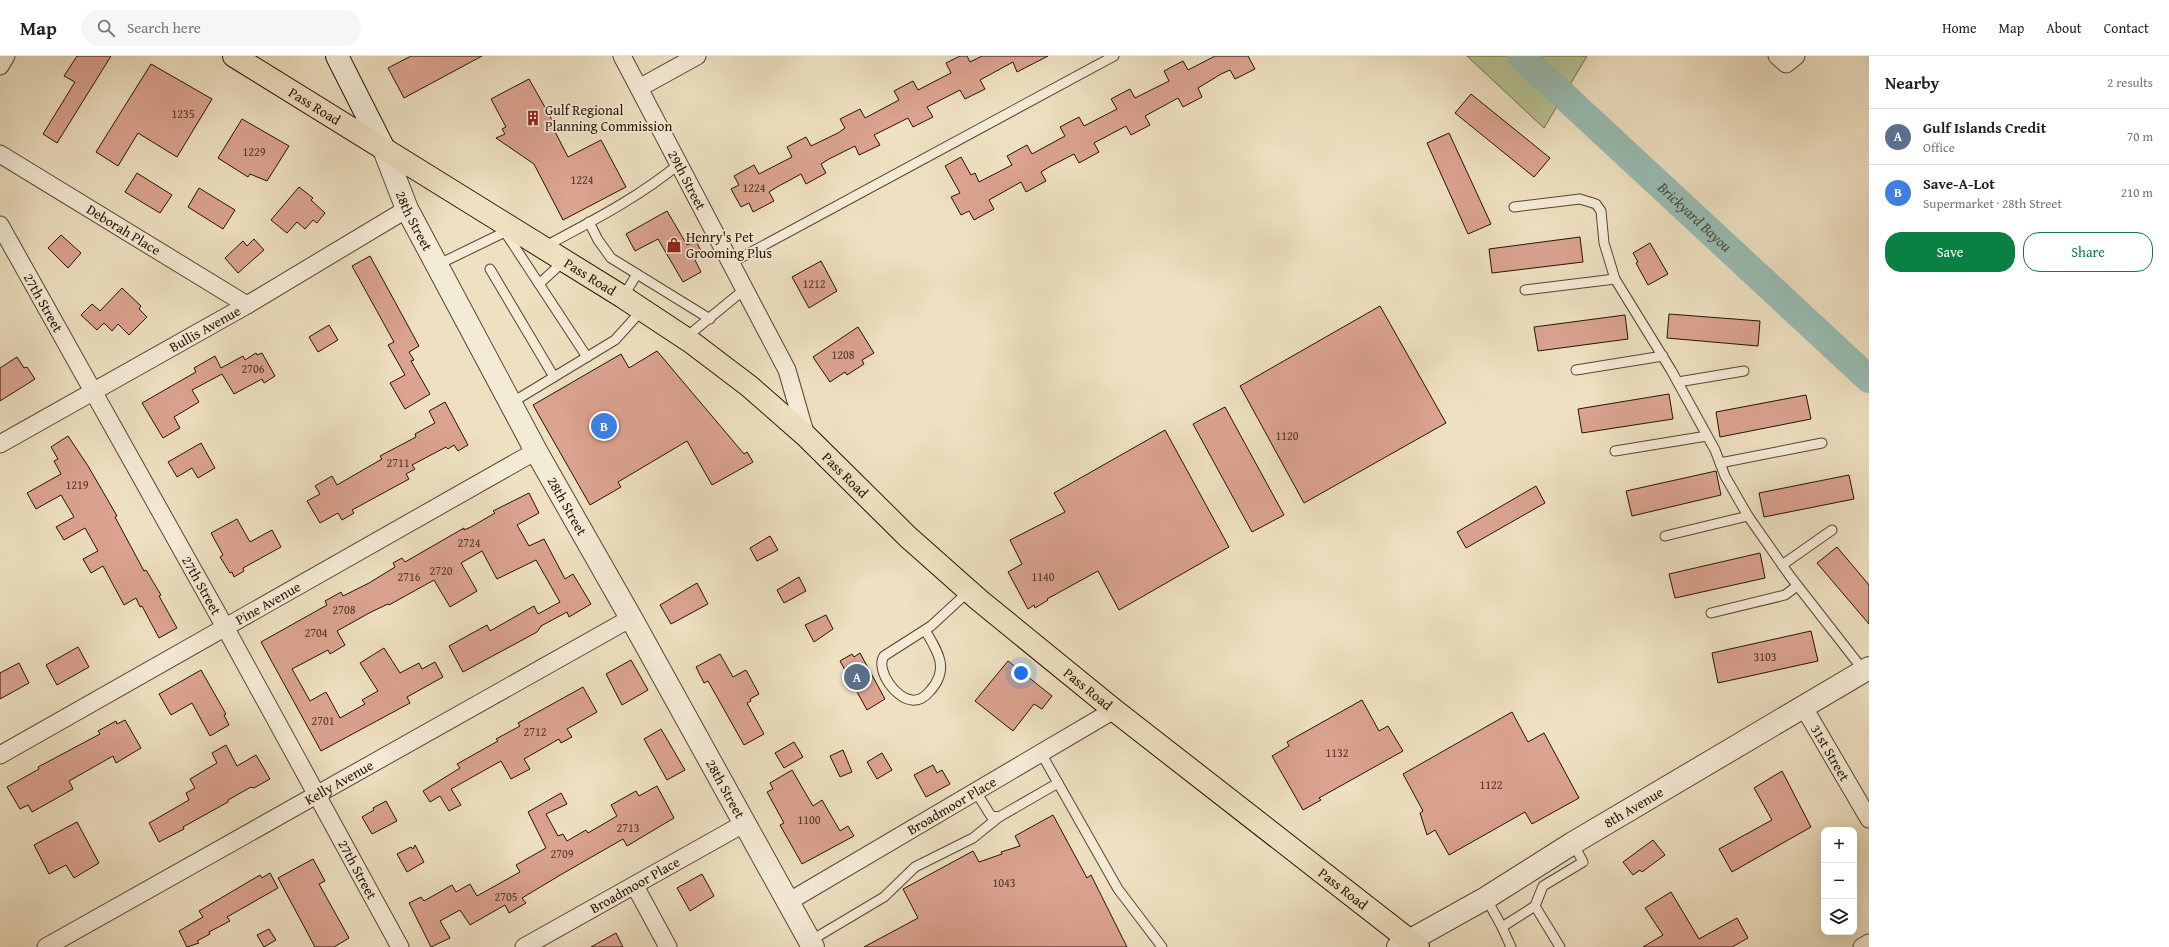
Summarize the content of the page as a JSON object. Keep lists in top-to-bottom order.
{
  "streets": {
    "main road": ["Pass Road"],
    "street": [
      "29th Street",
      "28th Street",
      "Deborah Place",
      "27th Street",
      "Bullis Avenue",
      "Pine Avenue",
      "31st Street",
      "Kelly Avenue",
      "Broadmoor Place",
      "8th Avenue"
    ]
  },
  "crossings": [
    ["Pass Road", "29th Street"],
    ["Pass Road", "28th Street"],
    ["Pass Road", "Broadmoor Place"],
    ["Pass Road", "8th Avenue"],
    ["28th Street", "Bullis Avenue"],
    ["28th Street", "Pine Avenue"],
    ["28th Street", "Kelly Avenue"],
    ["28th Street", "Broadmoor Place"],
    ["Deborah Place", "Bullis Avenue"],
    ["27th Street", "Bullis Avenue"],
    ["27th Street", "Pine Avenue"],
    ["27th Street", "Kelly Avenue"],
    ["31st Street", "8th Avenue"]
  ],
  "water": ["Brickyard Bayou"],
  "places": {
    "building": ["Gulf Regional Planning Commission"],
    "shop": ["Henry's Pet Grooming Plus"]
  },
  "house_numbers": [
    "1235",
    "1229",
    "1224",
    "1224",
    "1212",
    "1208",
    "2706",
    "1120",
    "2711",
    "1219",
    "2724",
    "2720",
    "2716",
    "1140",
    "2708",
    "2704",
    "3103",
    "2701",
    "2712",
    "1132",
    "1122",
    "1100",
    "2713",
    "2709",
    "1043",
    "2705"
  ],
  "page": {
    "header": "Map",
    "search": "Search here",
    "nav": [
      "Home",
      "Map",
      "About",
      "Contact"
    ],
    "heading": ["Nearby", "2 results"],
    "list": [
      {
        "mark": "A",
        "name": "Gulf Islands Credit",
        "note": "Office",
        "value": "70 m"
      },
      {
        "mark": "B",
        "name": "Save-A-Lot",
        "note": "Supermarket · 28th Street",
        "value": "210 m"
      }
    ],
    "buttons": ["Save", "Share"],
    "pins": ["B", "A"],
    "map_buttons": ["+", "−"]
  }
}
